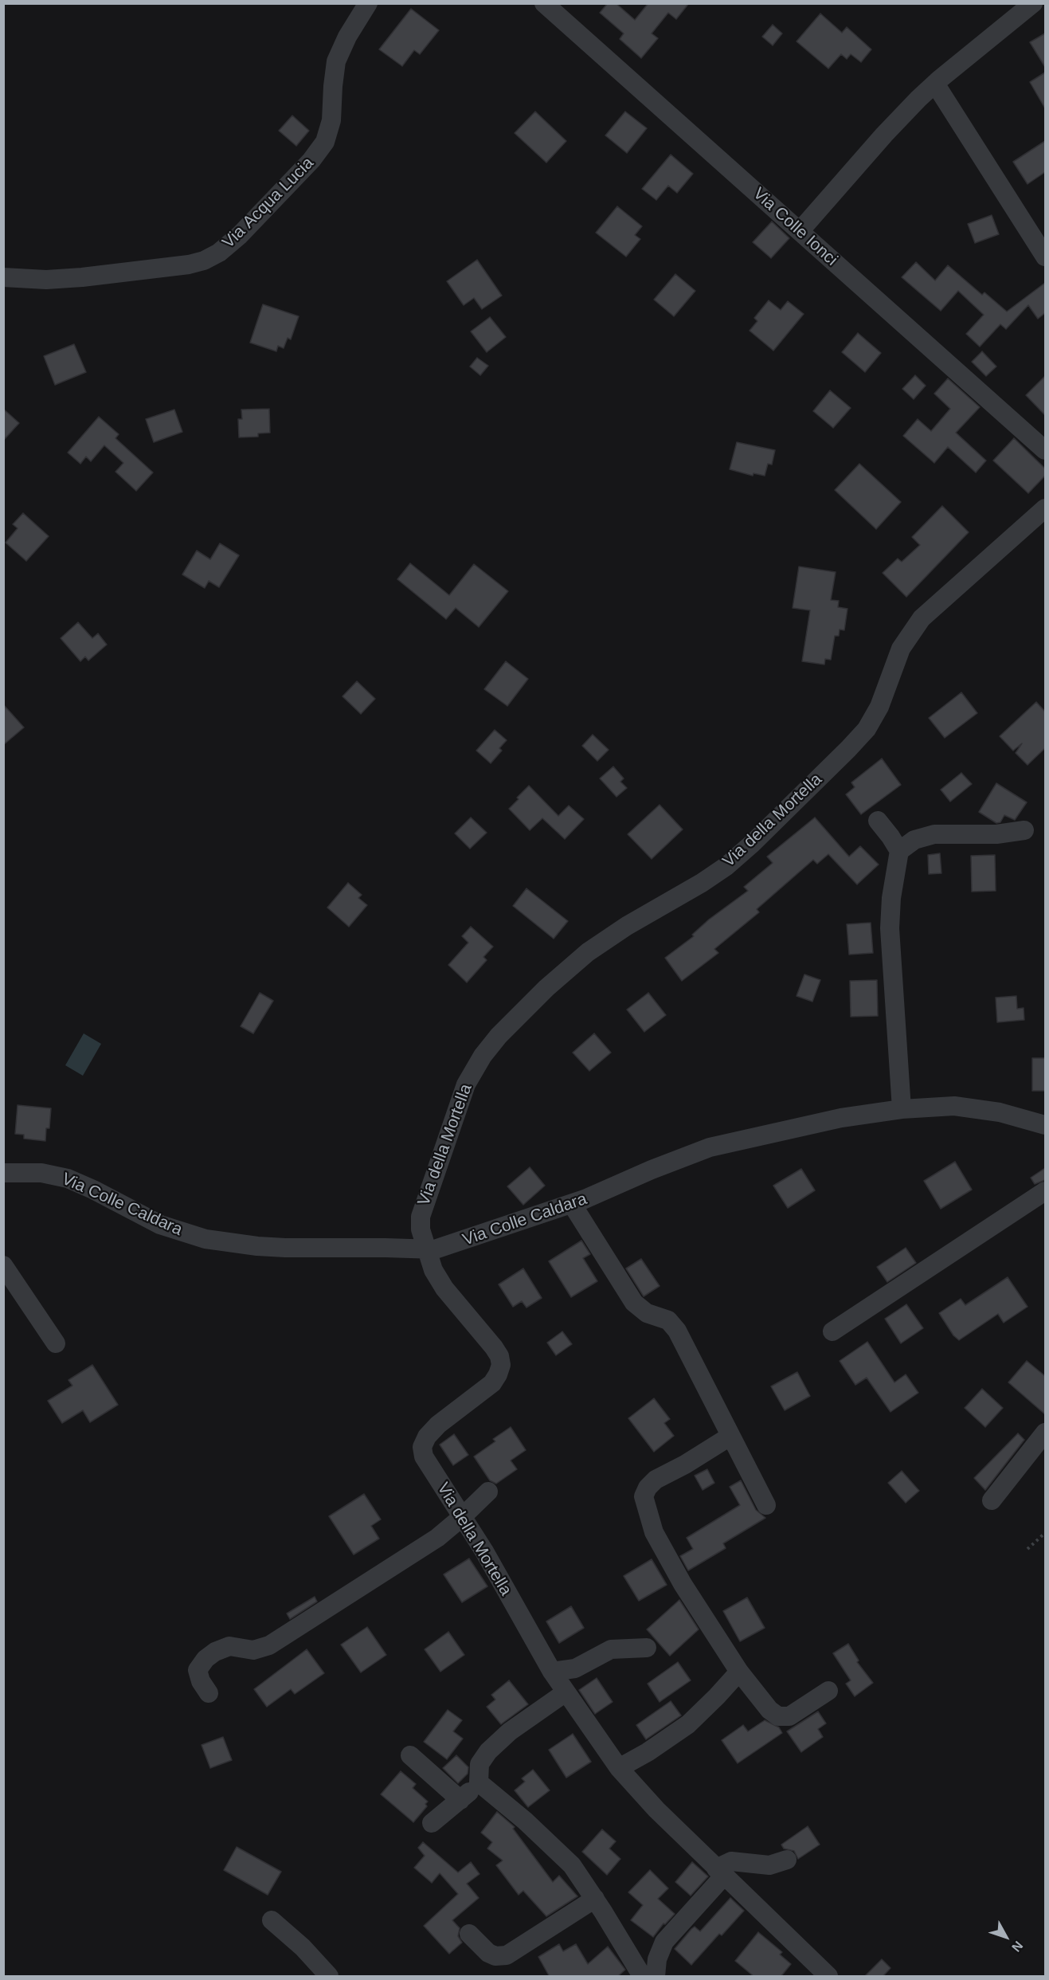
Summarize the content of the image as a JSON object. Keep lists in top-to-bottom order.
{
  "streets": {
    "street": [
      "Via Acqua Lucia",
      "Via Colle Ionci",
      "Via della Mortella",
      "Via Colle Caldara"
    ]
  },
  "crossings": [
    ["Via della Mortella", "Via Colle Caldara"]
  ],
  "north": "bottom right"
}
